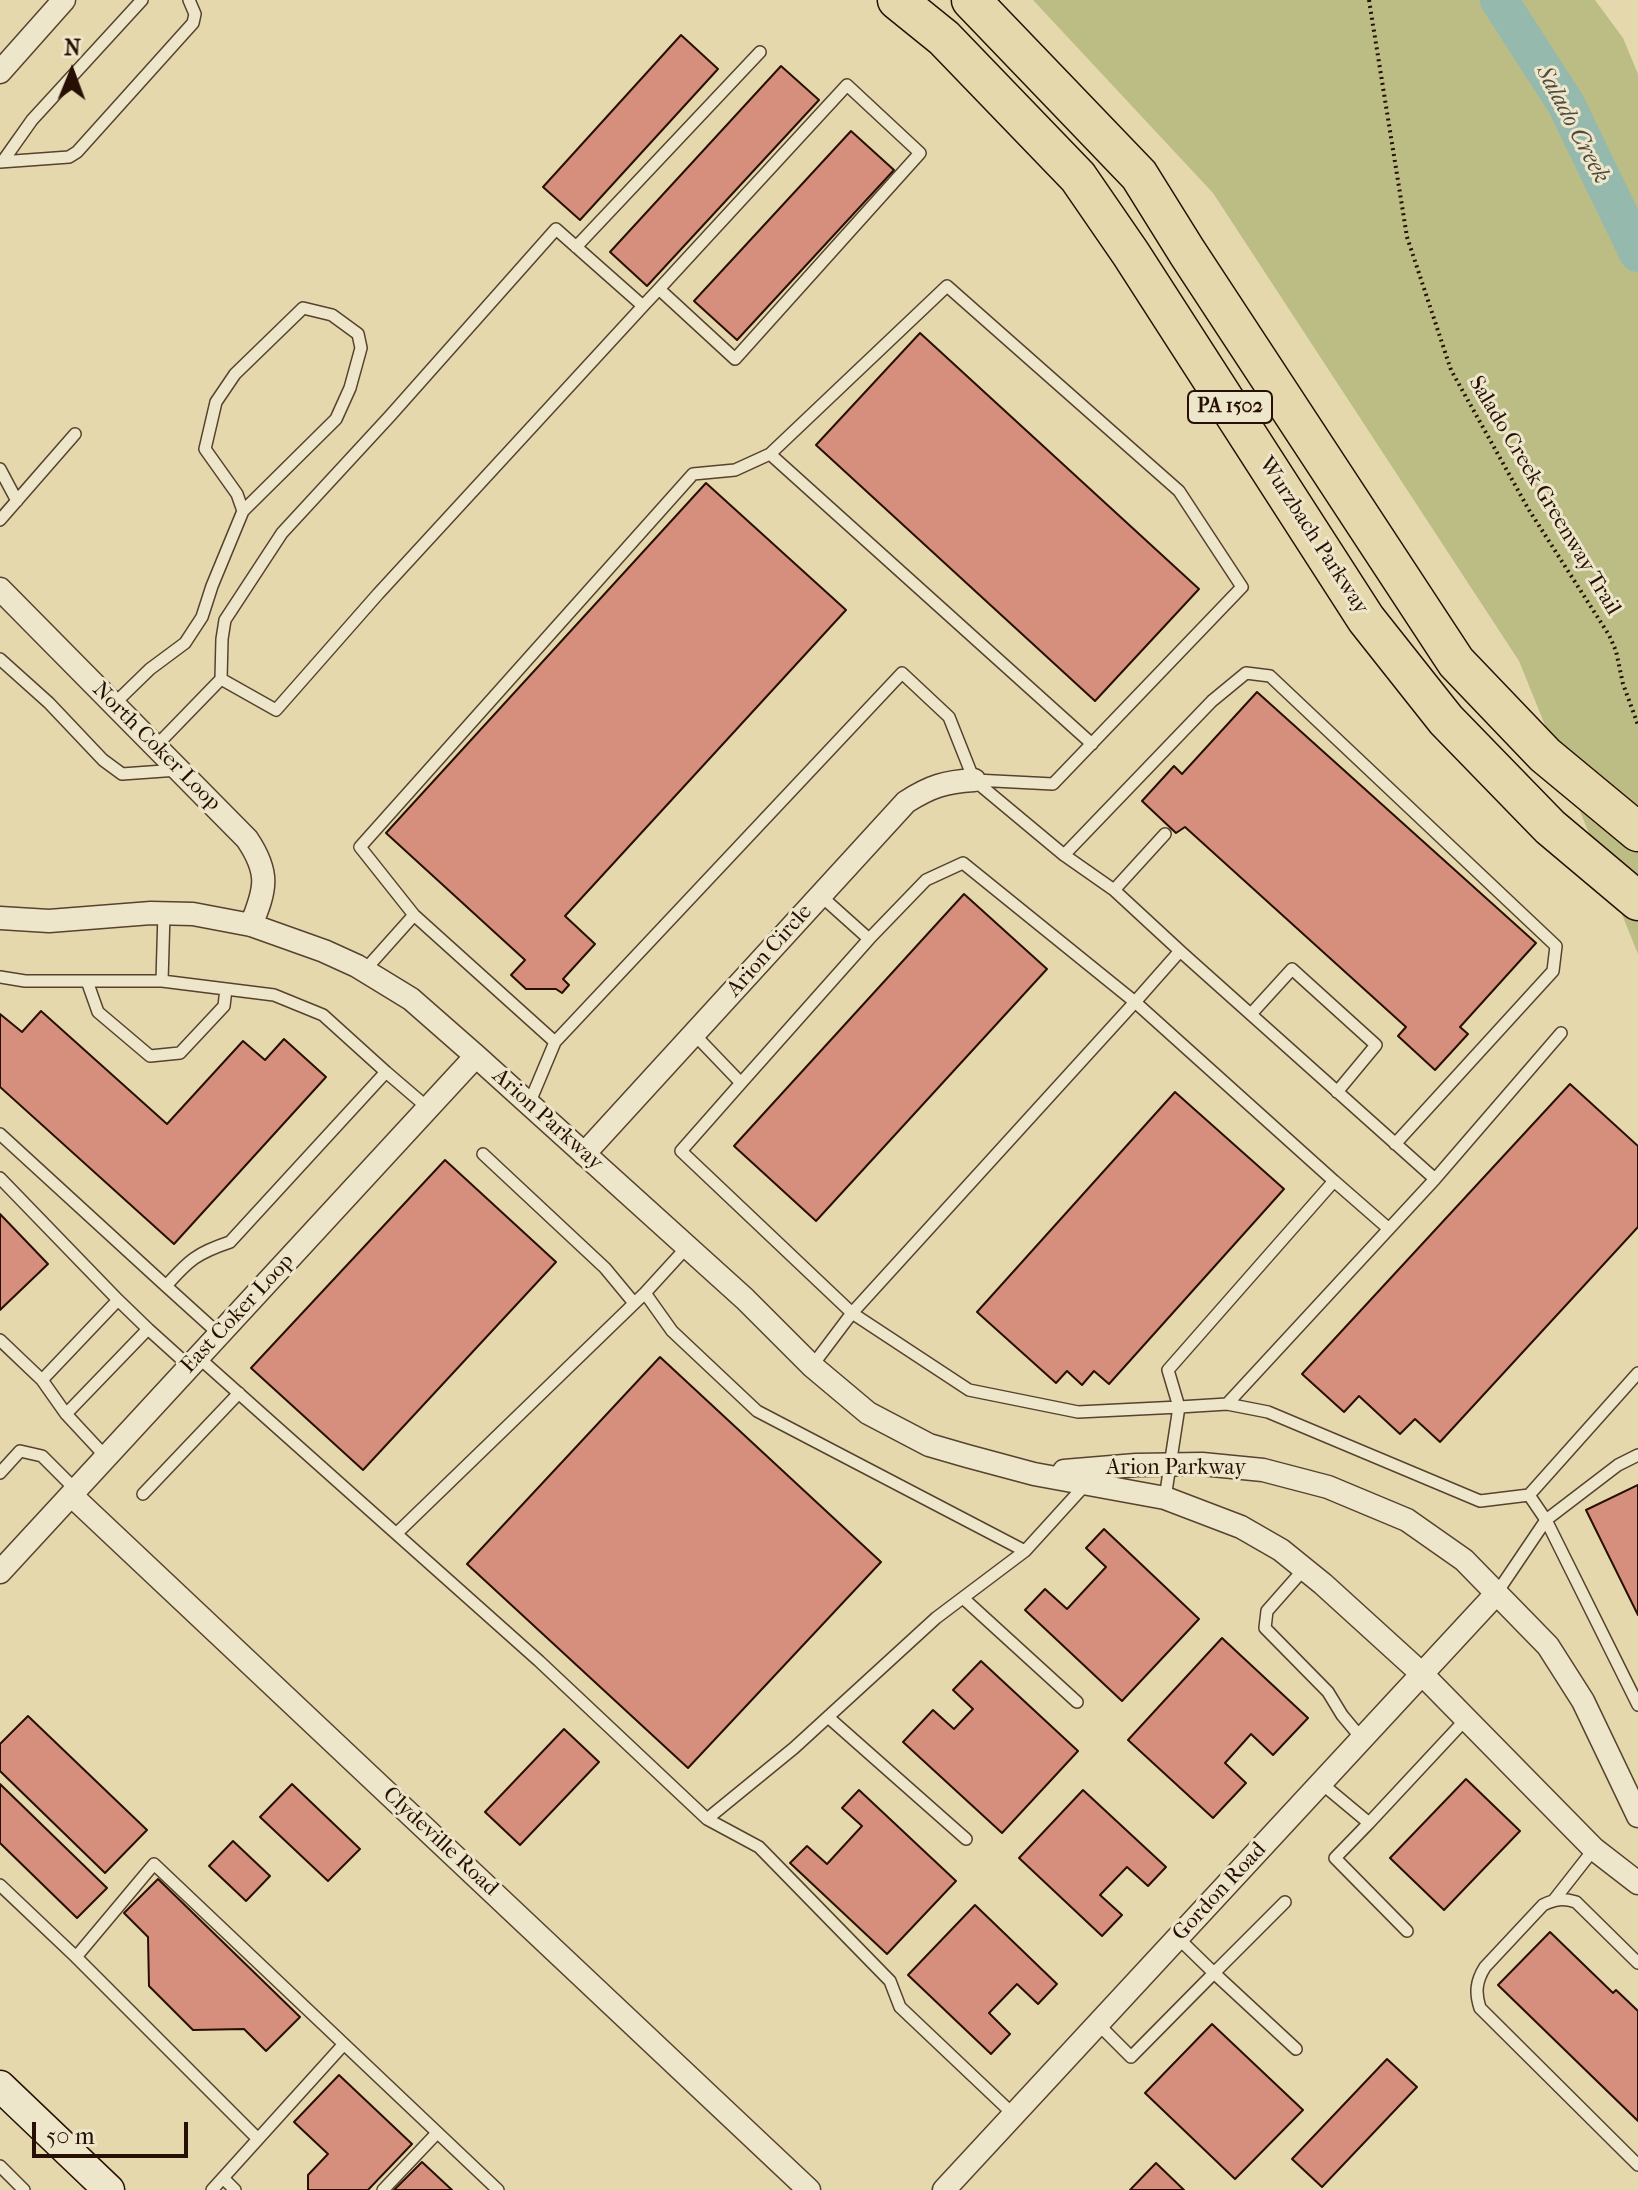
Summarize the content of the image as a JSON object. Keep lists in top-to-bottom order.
{
  "streets": {
    "highway": ["PA 1502", "Wurzbach Parkway"],
    "street": [
      "North Coker Loop",
      "Arion Circle",
      "Arion Parkway",
      "East Coker Loop",
      "Clydeville Road",
      "Gordon Road"
    ],
    "path": ["Salado Creek Greenway Trail"]
  },
  "crossings": [
    ["North Coker Loop", "Arion Parkway"],
    ["Arion Circle", "Arion Parkway"],
    ["Arion Parkway", "East Coker Loop"],
    ["Arion Parkway", "Gordon Road"],
    ["East Coker Loop", "Clydeville Road"]
  ],
  "water": ["Salado Creek"],
  "scale_bar": "50 m",
  "north": "top"
}
